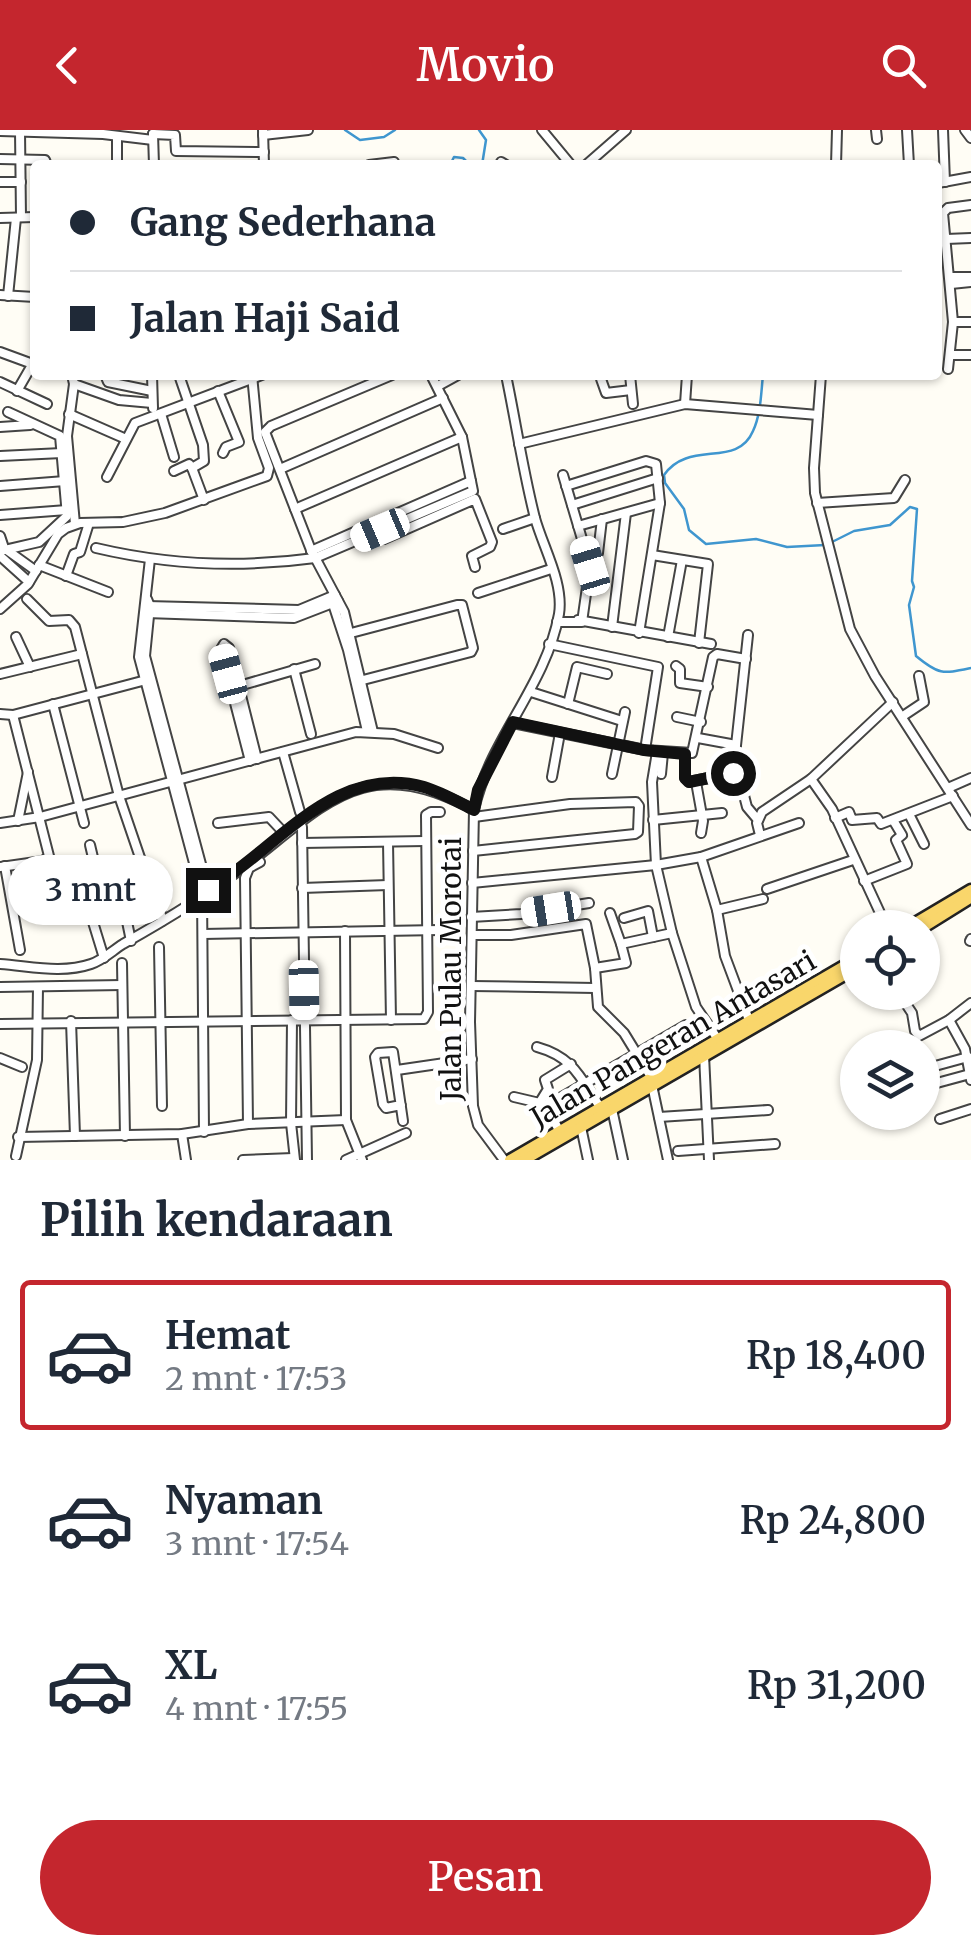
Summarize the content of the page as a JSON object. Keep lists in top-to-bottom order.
{
  "streets": {
    "main road": ["Jalan Pangeran Antasari"],
    "street": ["Jalan Pulau Morotai"]
  },
  "crossings": [
    ["Jalan Pulau Morotai", "Jalan Pangeran Antasari"]
  ],
  "page": {
    "header": "Movio",
    "banner": ["Gang Sederhana", "Jalan Haji Said"],
    "bubble": "3 mnt",
    "heading": "Pilih kendaraan",
    "list": [
      {
        "name": "Hemat",
        "note": "2 mnt · 17:53",
        "value": "Rp 18,400"
      },
      {
        "name": "Nyaman",
        "note": "3 mnt · 17:54",
        "value": "Rp 24,800"
      },
      {
        "name": "XL",
        "note": "4 mnt · 17:55",
        "value": "Rp 31,200"
      }
    ],
    "buttons": "Pesan"
  }
}
